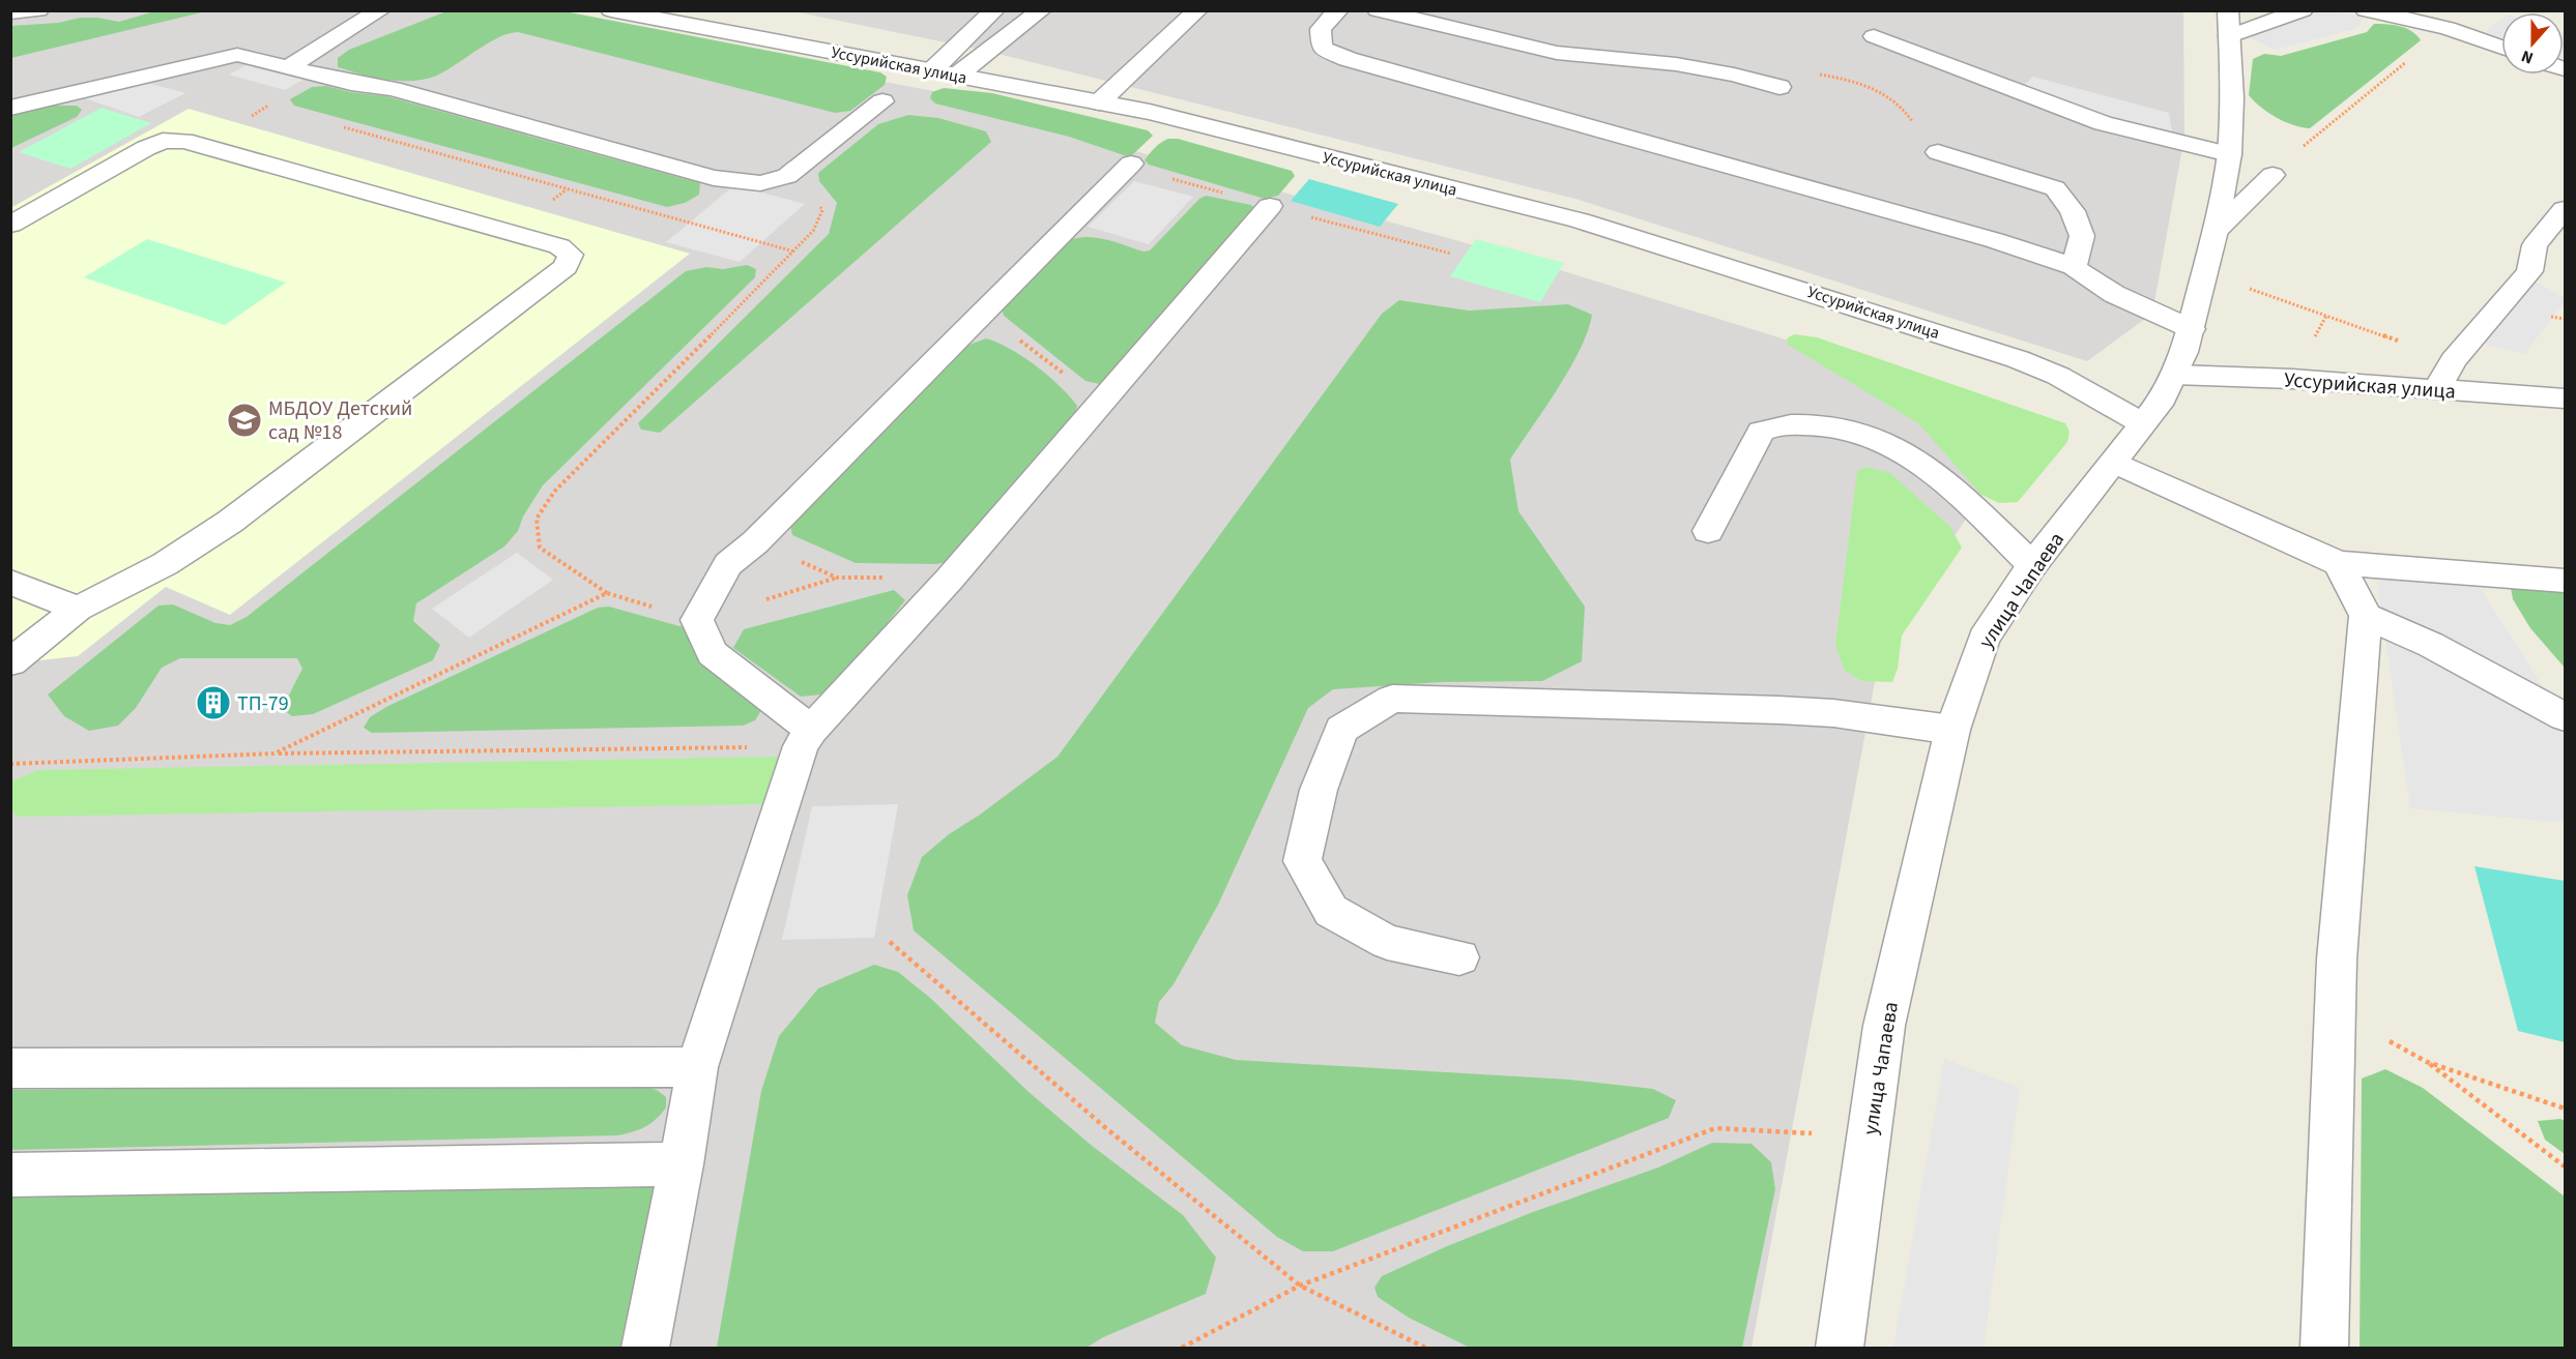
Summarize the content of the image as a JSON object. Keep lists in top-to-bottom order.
{
  "streets": {
    "street": ["Уссурийская улица", "улица Чапаева"]
  },
  "crossings": [
    ["Уссурийская улица", "улица Чапаева"]
  ],
  "places": {
    "school or university": ["МБДОУ Детский сад №18"],
    "building": ["ТП-79"]
  },
  "north": "bottom"
}
